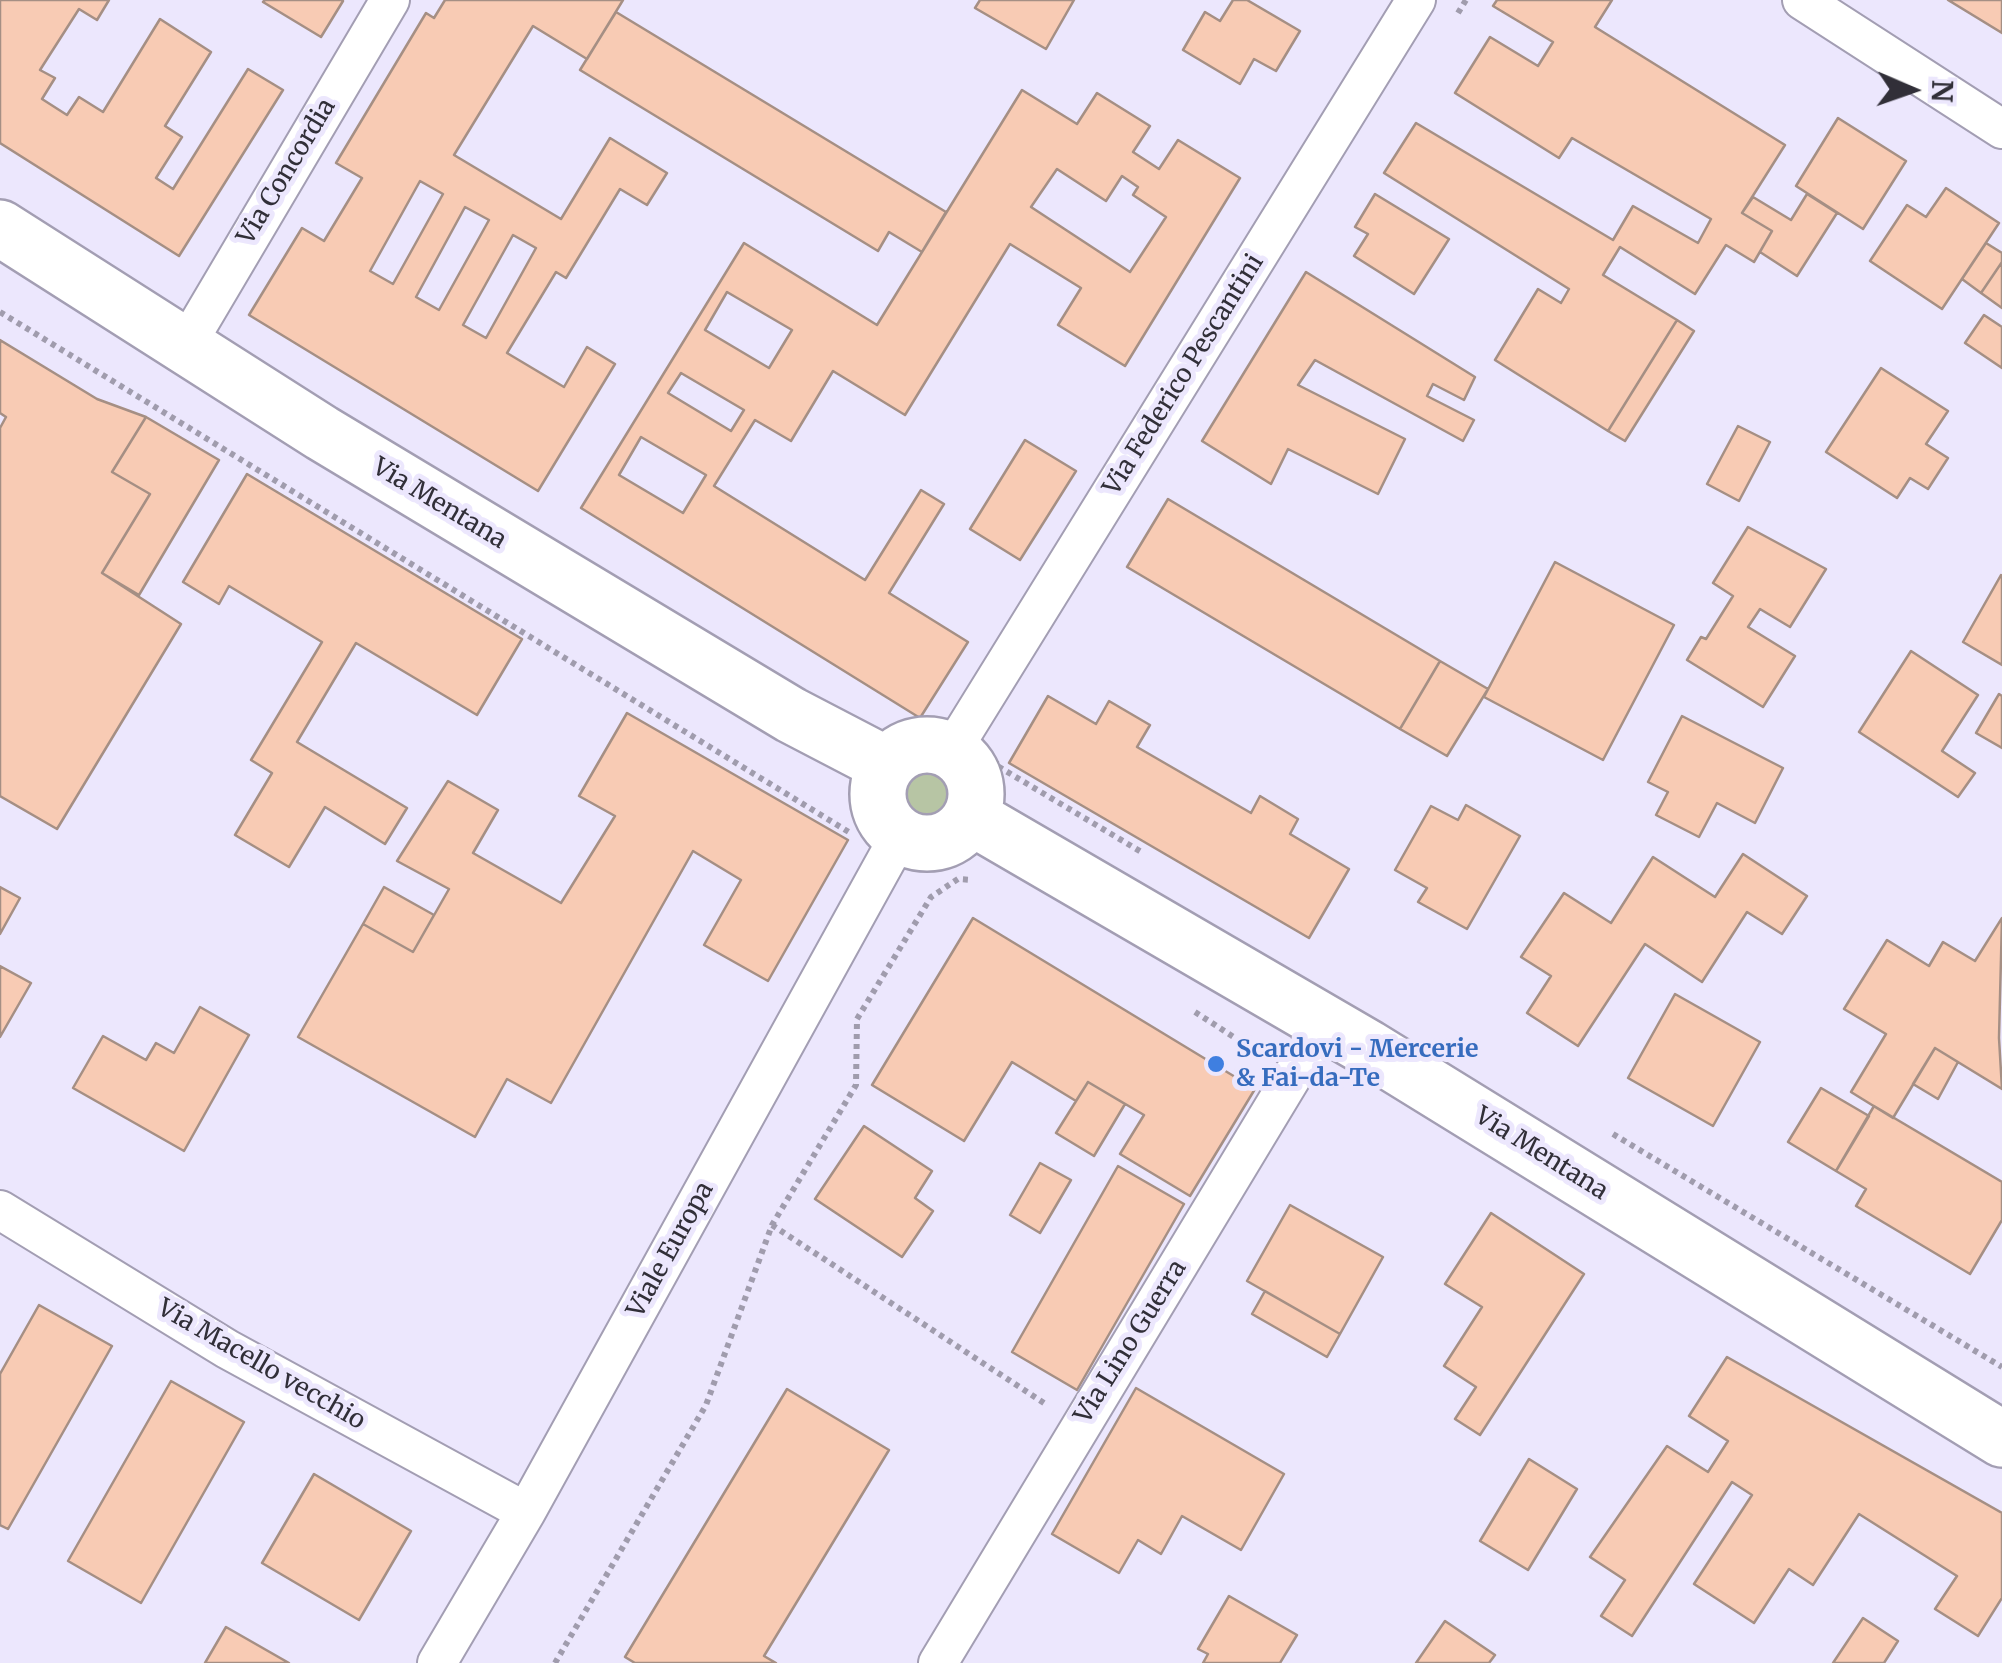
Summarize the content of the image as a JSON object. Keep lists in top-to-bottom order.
{
  "streets": {
    "main road": ["Via Mentana"],
    "street": [
      "Via Concordia",
      "Via Federico Pescantini",
      "Viale Europa",
      "Via Lino Guerra",
      "Via Macello vecchio"
    ]
  },
  "crossings": [
    ["Via Concordia", "Via Mentana"],
    ["Via Federico Pescantini", "Via Mentana"],
    ["Via Federico Pescantini", "Viale Europa"],
    ["Via Mentana", "Viale Europa"],
    ["Via Mentana", "Via Lino Guerra"],
    ["Viale Europa", "Via Macello vecchio"]
  ],
  "places": ["Scardovi - Mercerie & Fai-da-Te"],
  "north": "right"
}
